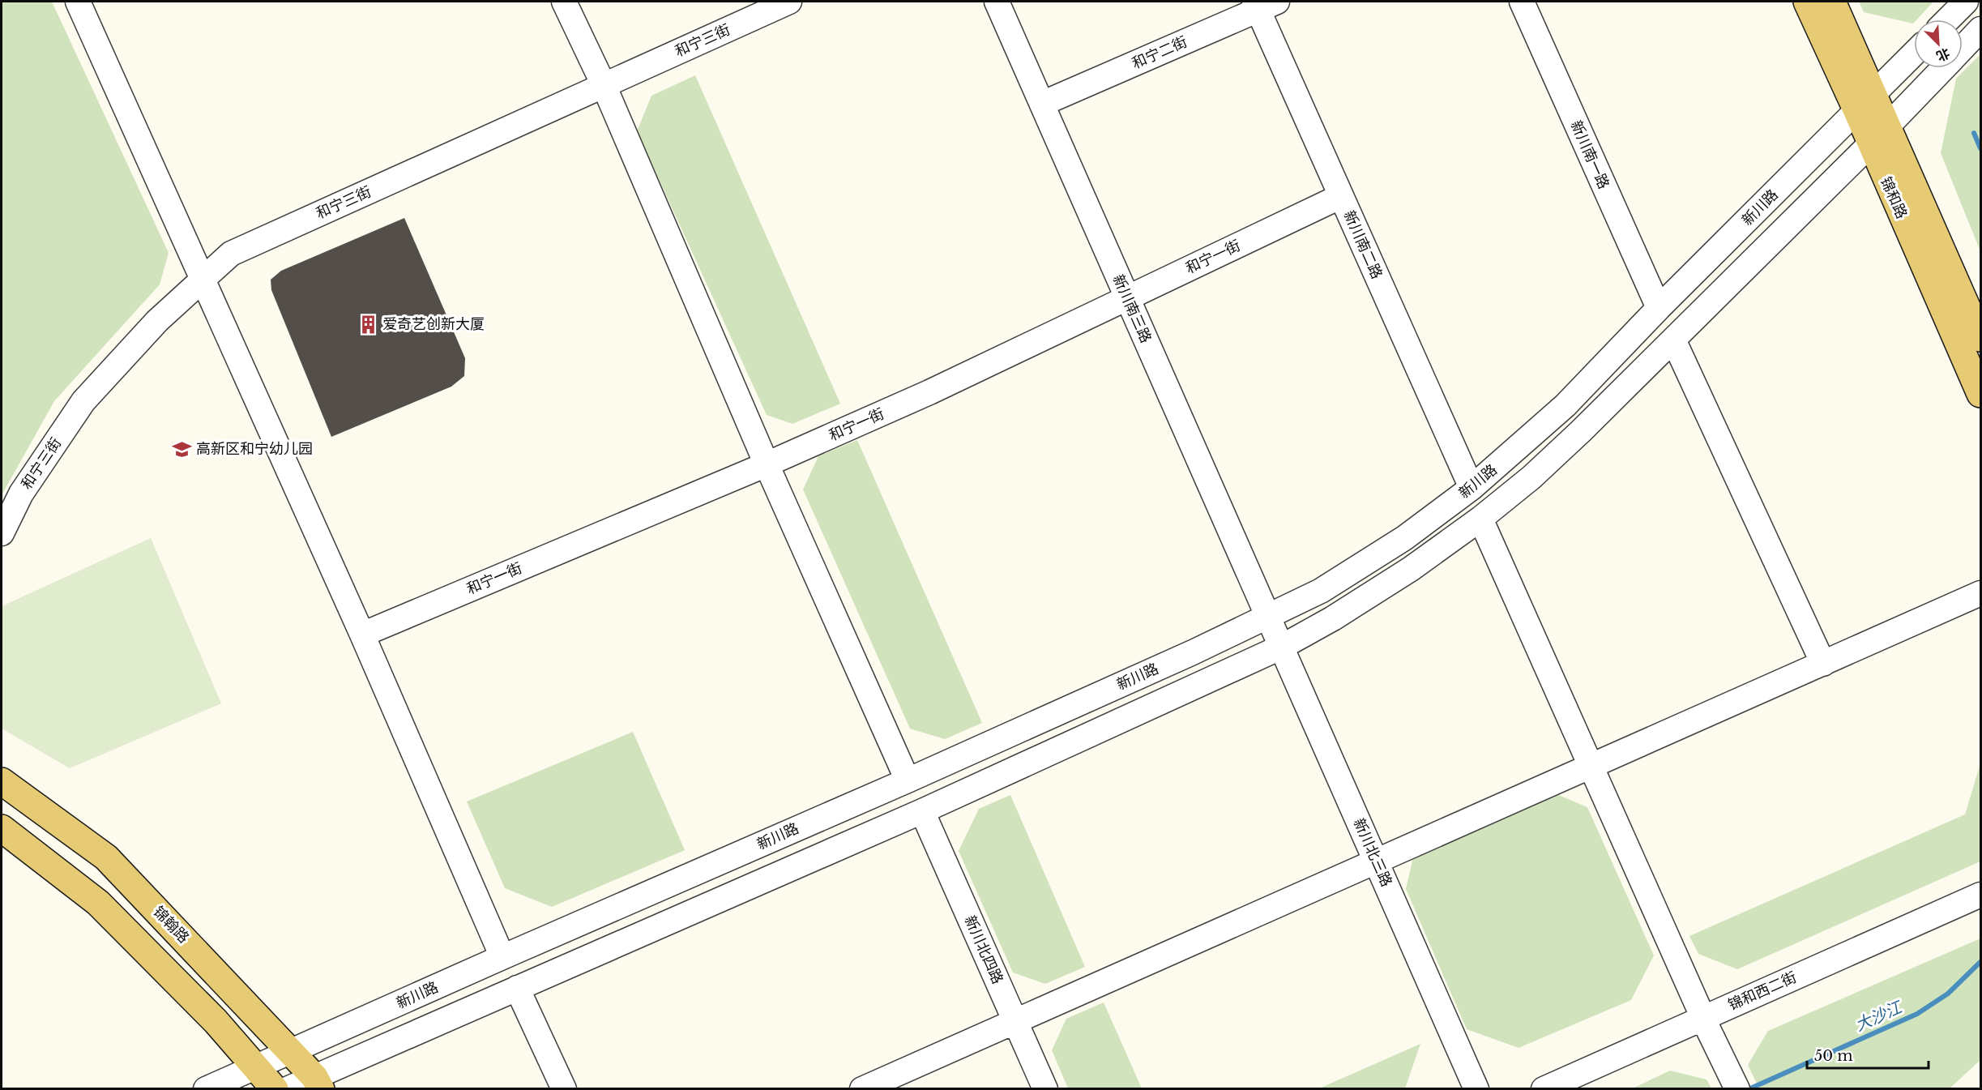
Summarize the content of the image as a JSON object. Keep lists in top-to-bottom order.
{
  "streets": {
    "main road": ["锦和路", "锦翰路"],
    "street": [
      "和宁三街",
      "和宁二街",
      "新川南一路",
      "新川路",
      "新川南二路",
      "和宁一街",
      "新川南三路",
      "新川北三路",
      "新川北四路",
      "锦和西二街"
    ]
  },
  "crossings": [
    ["和宁二街", "新川南二路"],
    ["和宁二街", "新川南三路"],
    ["新川南一路", "新川路"],
    ["锦和路", "新川路"],
    ["新川路", "新川南二路"],
    ["新川路", "新川南三路"],
    ["新川路", "新川北三路"],
    ["新川路", "锦翰路"],
    ["新川路", "新川北四路"],
    ["新川南二路", "和宁一街"],
    ["和宁一街", "新川南三路"],
    ["新川南三路", "新川北三路"]
  ],
  "water": ["大沙江"],
  "places": {
    "building": ["爱奇艺创新大厦"],
    "school or university": ["高新区和宁幼儿园"]
  },
  "scale_bar": "50 m",
  "north": "bottom right"
}
